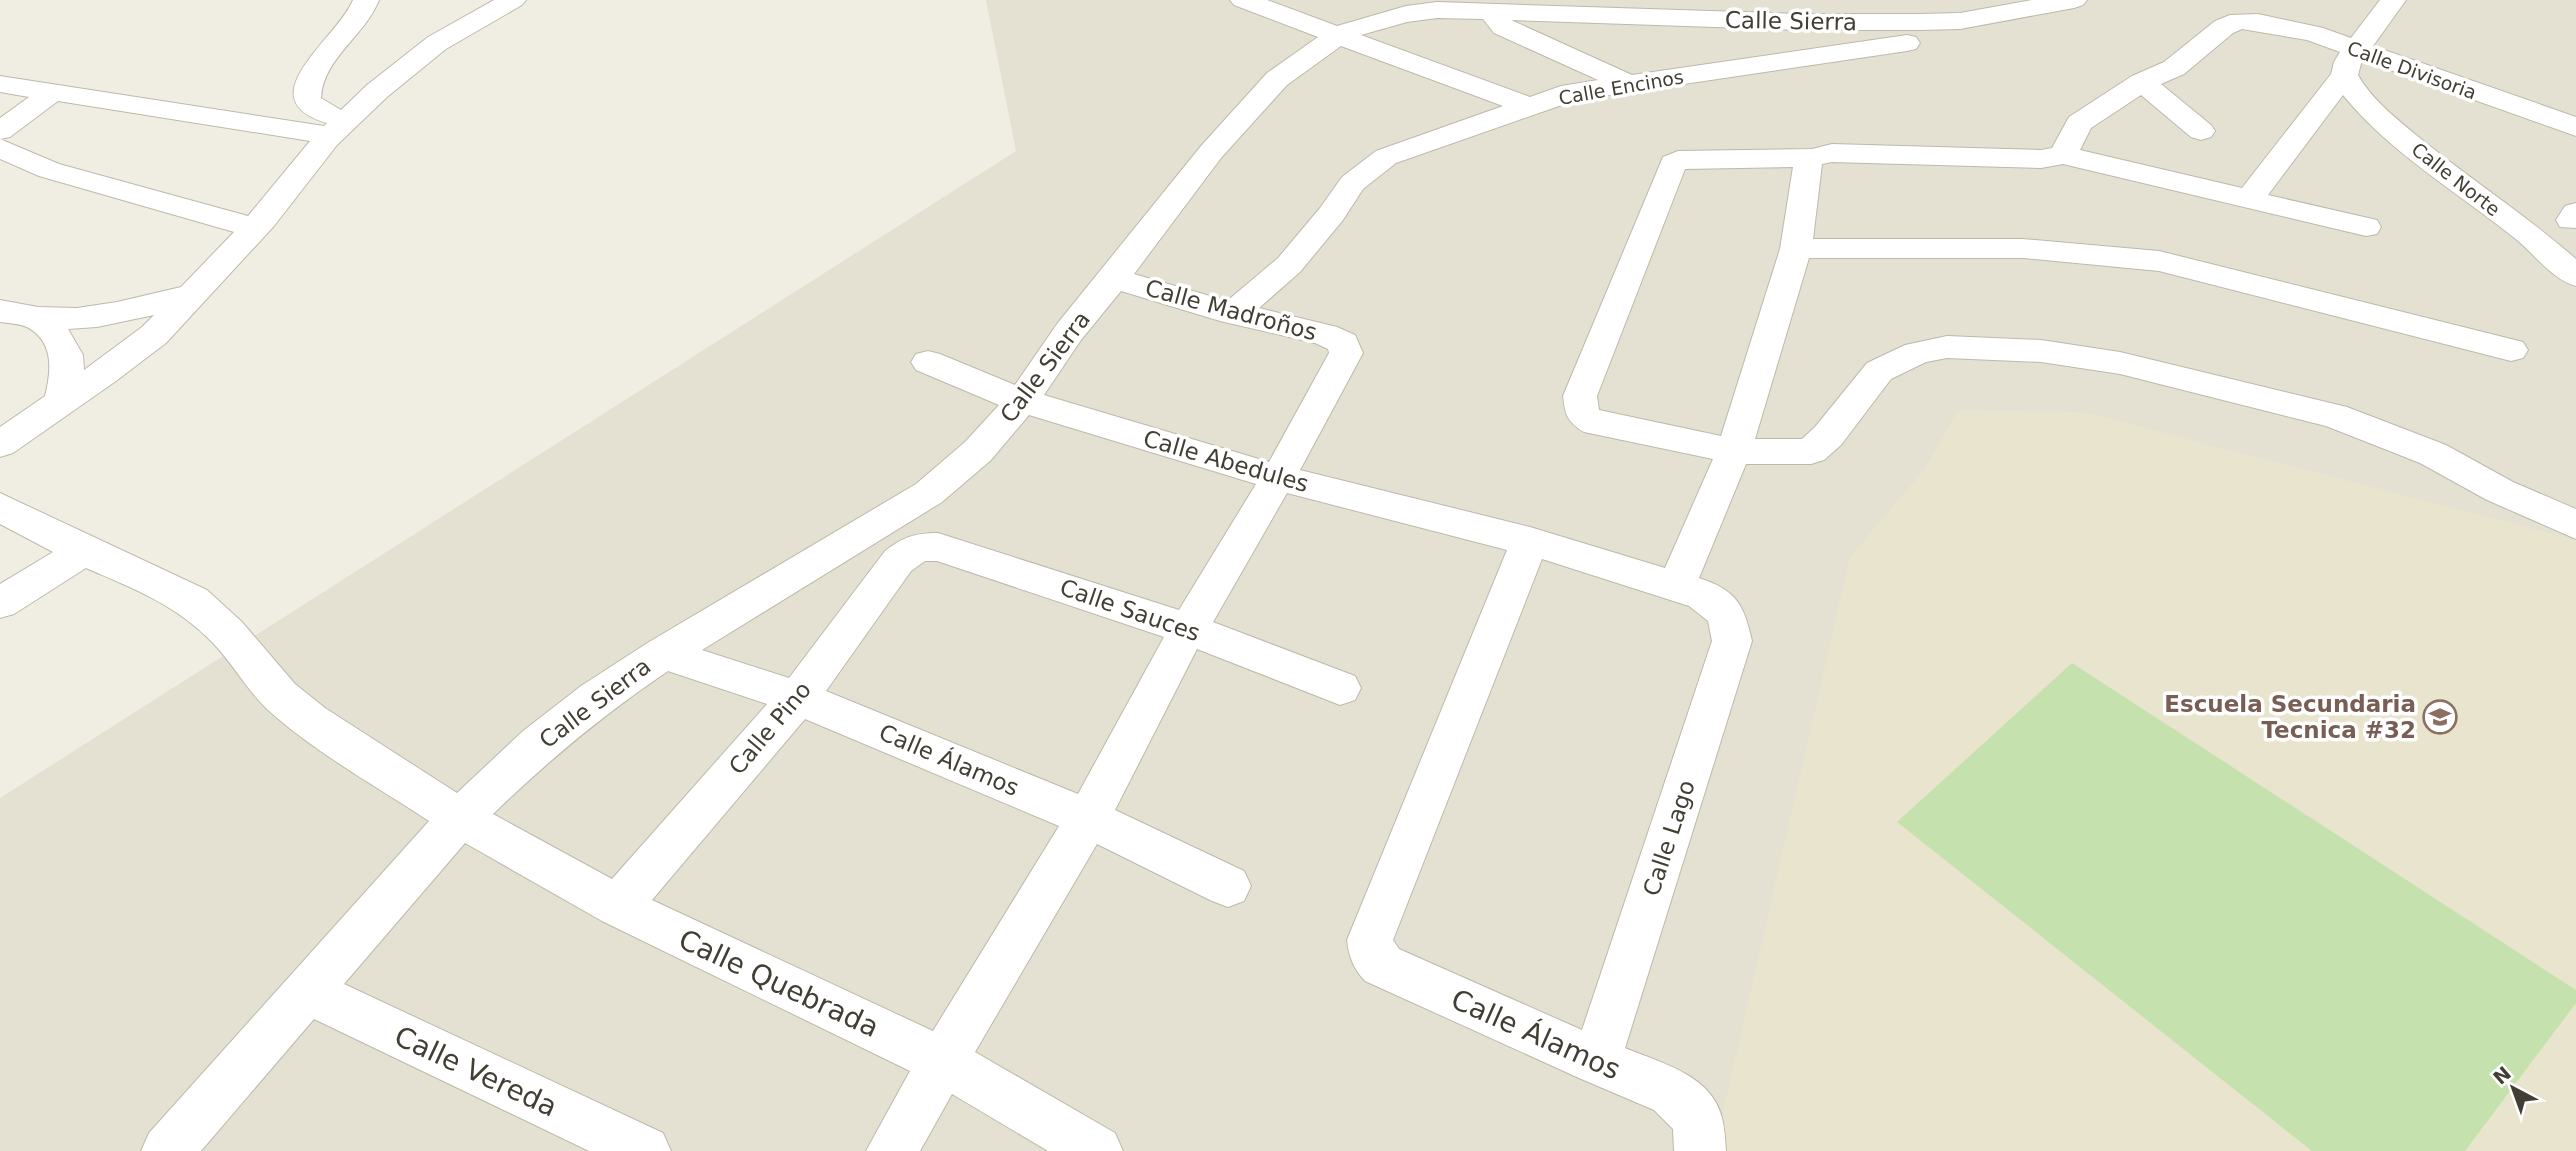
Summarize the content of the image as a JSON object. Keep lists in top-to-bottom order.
{
  "streets": {
    "street": [
      "Calle Sierra",
      "Calle Divisoria",
      "Calle Encinos",
      "Calle Norte",
      "Calle Madroños",
      "Calle Abedules",
      "Calle Sauces",
      "Calle Pino",
      "Calle Álamos",
      "Calle Lago",
      "Calle Quebrada",
      "Calle Vereda"
    ]
  },
  "crossings": [
    ["Calle Sierra", "Calle Encinos"],
    ["Calle Sierra", "Calle Madroños"],
    ["Calle Sierra", "Calle Abedules"],
    ["Calle Sierra", "Calle Álamos"],
    ["Calle Sierra", "Calle Quebrada"],
    ["Calle Sierra", "Calle Vereda"],
    ["Calle Divisoria", "Calle Norte"],
    ["Calle Encinos", "Calle Madroños"],
    ["Calle Madroños", "Calle Abedules"],
    ["Calle Abedules", "Calle Álamos"],
    ["Calle Abedules", "Calle Lago"],
    ["Calle Sauces", "Calle Pino"],
    ["Calle Pino", "Calle Álamos"],
    ["Calle Pino", "Calle Quebrada"],
    ["Calle Álamos", "Calle Lago"]
  ],
  "places": {
    "school or university": ["Escuela Secundaria Tecnica #32"]
  },
  "north": "top left"
}
